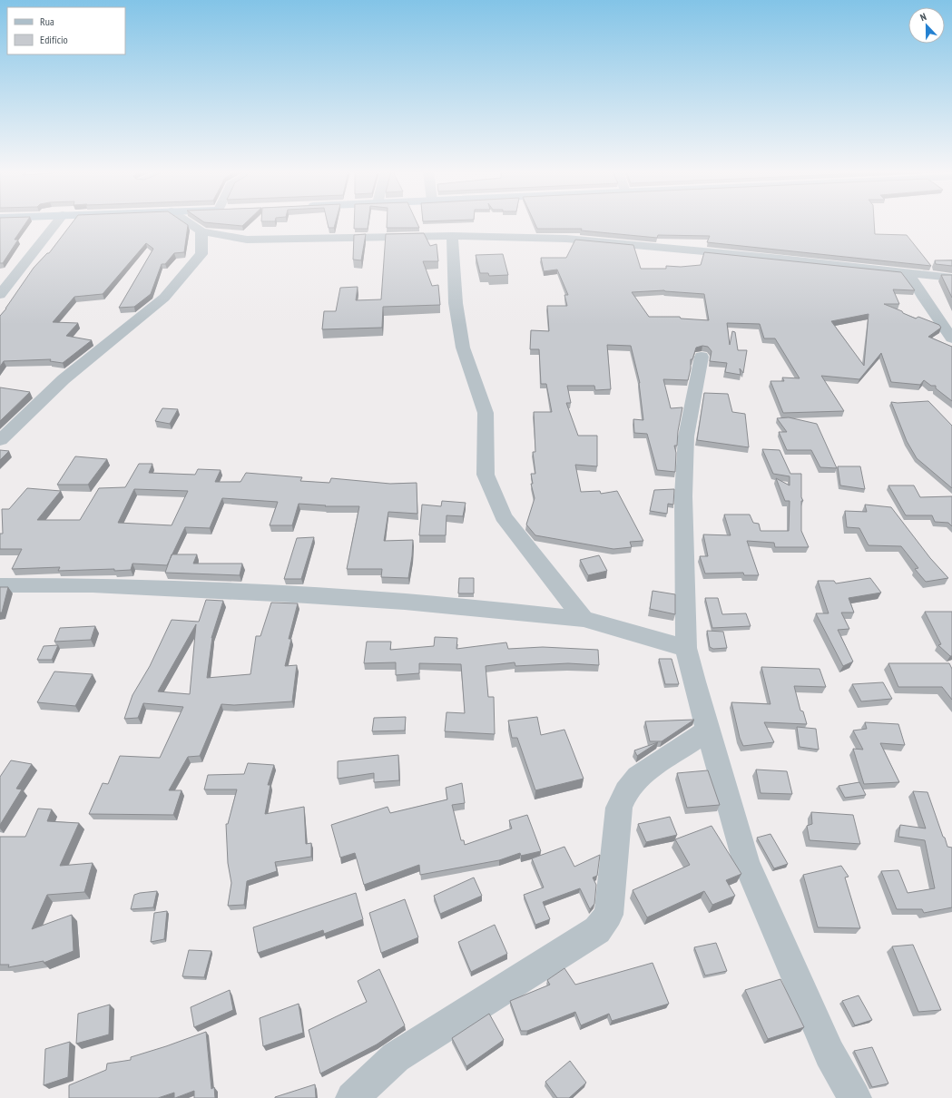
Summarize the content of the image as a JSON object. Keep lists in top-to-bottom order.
{
  "legend": ["Rua", "Edifício"],
  "north": "top"
}
